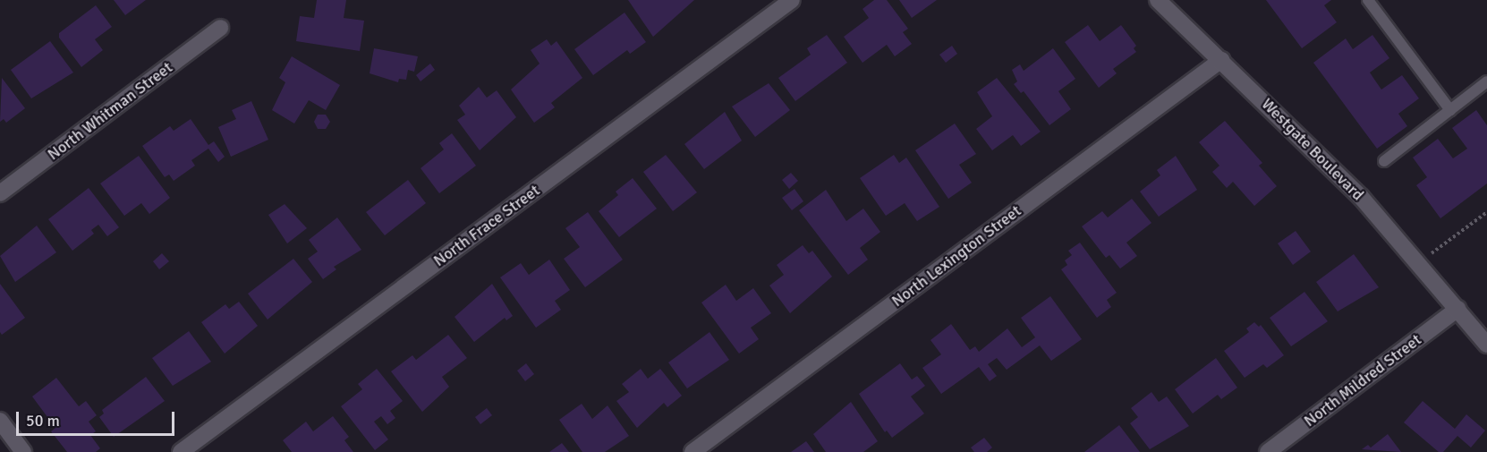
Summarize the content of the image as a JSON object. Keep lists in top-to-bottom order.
{
  "streets": {
    "street": [
      "North Whitman Street",
      "Westgate Boulevard",
      "North Frace Street",
      "North Lexington Street",
      "North Mildred Street"
    ]
  },
  "crossings": [
    ["Westgate Boulevard", "North Lexington Street"],
    ["Westgate Boulevard", "North Mildred Street"]
  ],
  "scale_bar": "50 m"
}
